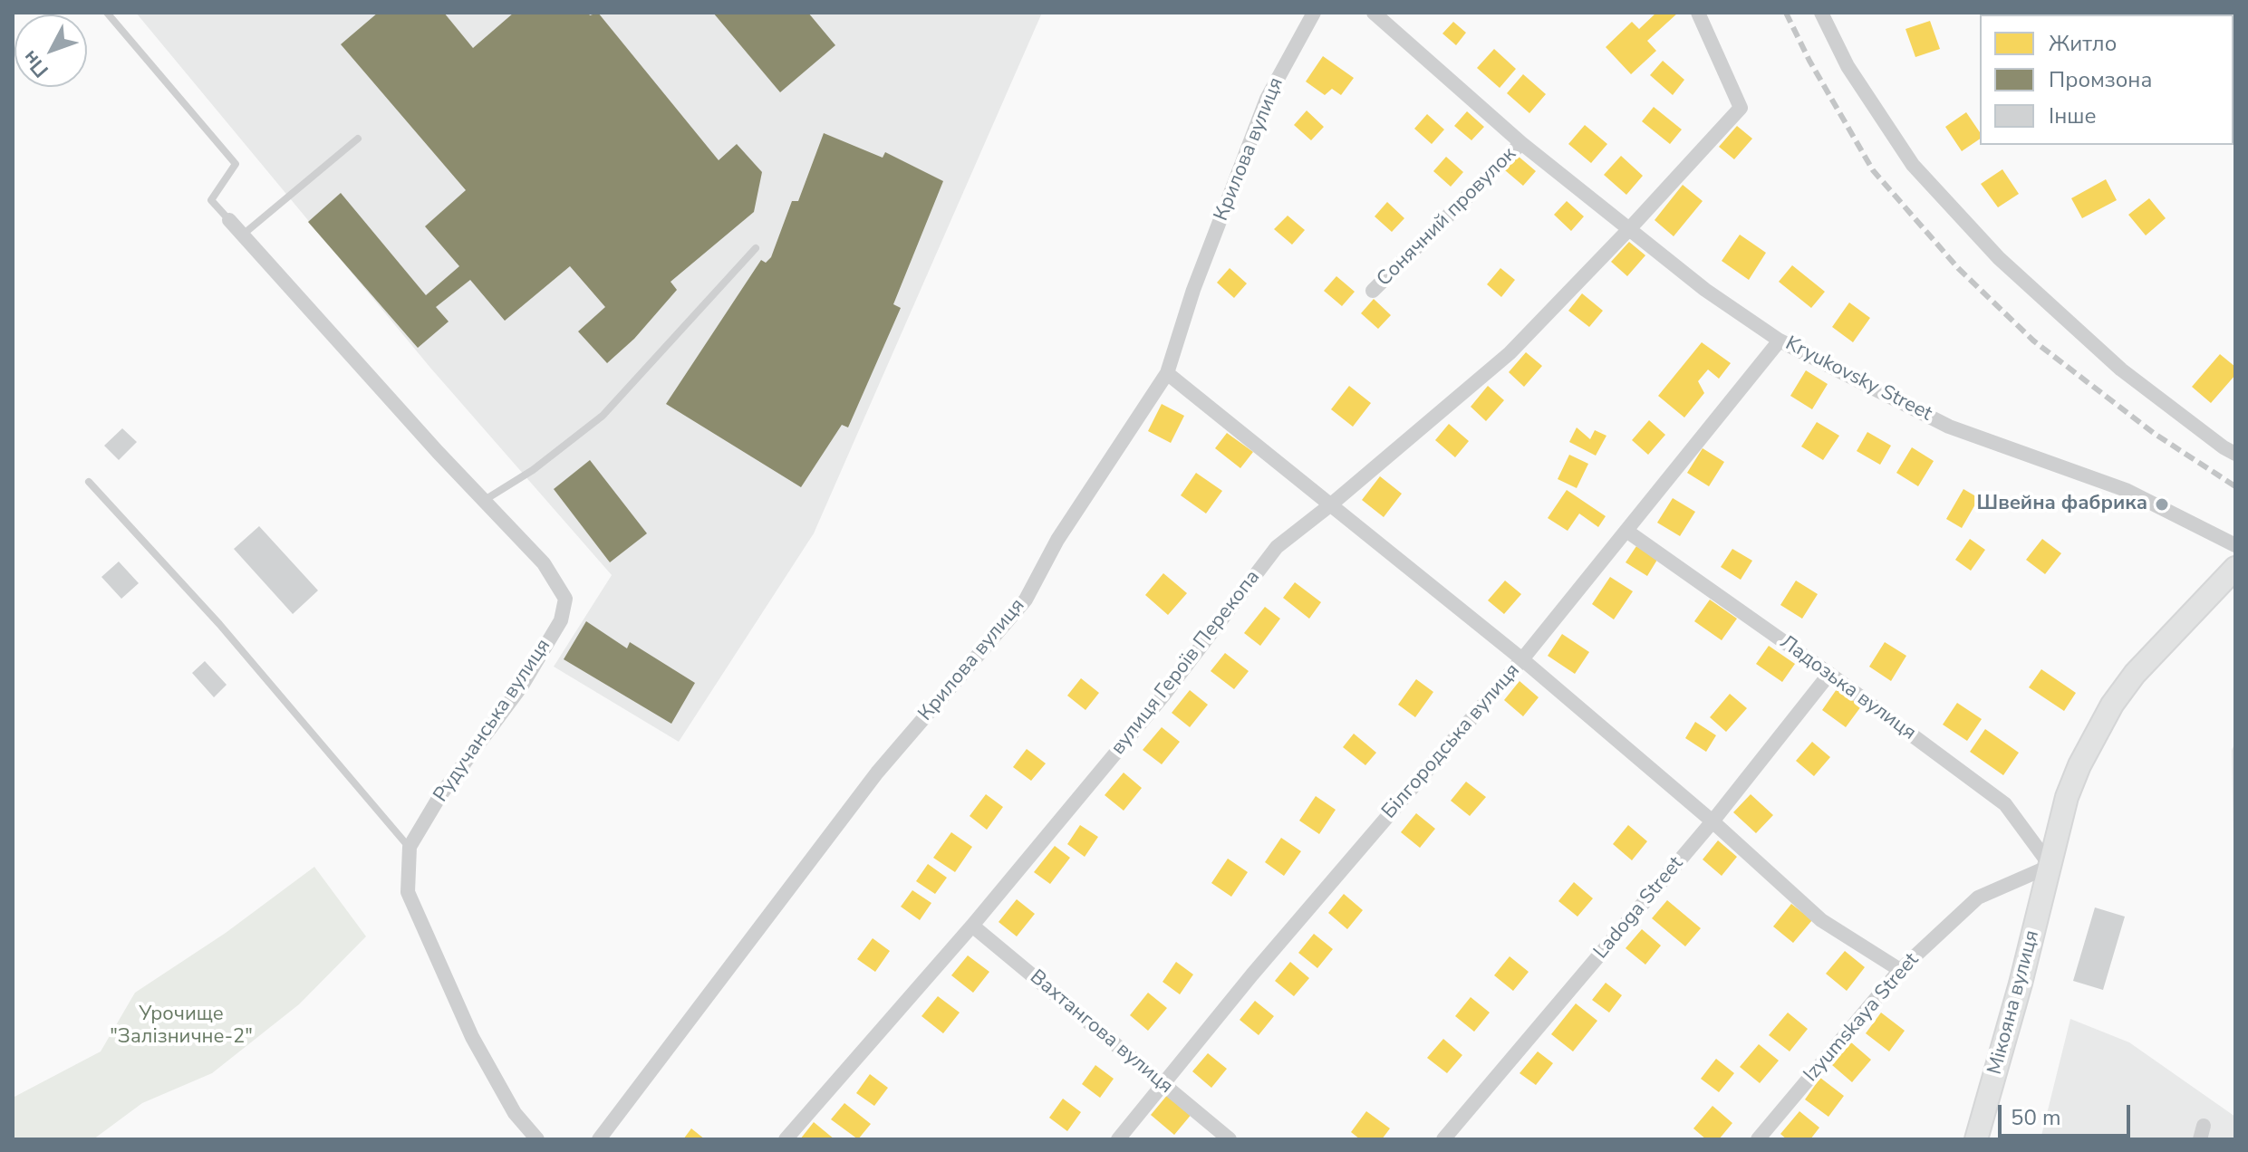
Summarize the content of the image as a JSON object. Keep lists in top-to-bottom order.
{
  "streets": {
    "street": [
      "Крилова вулиця",
      "Сонячний провулок",
      "Kryukovsky Street",
      "вулиця Героїв Перекопа",
      "Ладозька вулиця",
      "Рудучанська вулиця",
      "Білгородська вулиця",
      "Ladoga Street",
      "Мікояна вулиця",
      "Izyumskaya Street",
      "Вахтангова вулиця"
    ]
  },
  "crossings": [
    ["Сонячний провулок", "Kryukovsky Street"],
    ["Kryukovsky Street", "вулиця Героїв Перекопа"],
    ["Kryukovsky Street", "Білгородська вулиця"],
    ["вулиця Героїв Перекопа", "Вахтангова вулиця"],
    ["Ладозька вулиця", "Білгородська вулиця"],
    ["Ладозька вулиця", "Ladoga Street"],
    ["Ладозька вулиця", "Мікояна вулиця"],
    ["Ладозька вулиця", "Izyumskaya Street"],
    ["Білгородська вулиця", "Вахтангова вулиця"],
    ["Мікояна вулиця", "Izyumskaya Street"]
  ],
  "parks": ["Урочище \"Залізничне-2\""],
  "places": ["Швейна фабрика"],
  "legend": ["Житло", "Промзона", "Інше"],
  "scale_bar": "50 m",
  "north": "bottom left"
}
